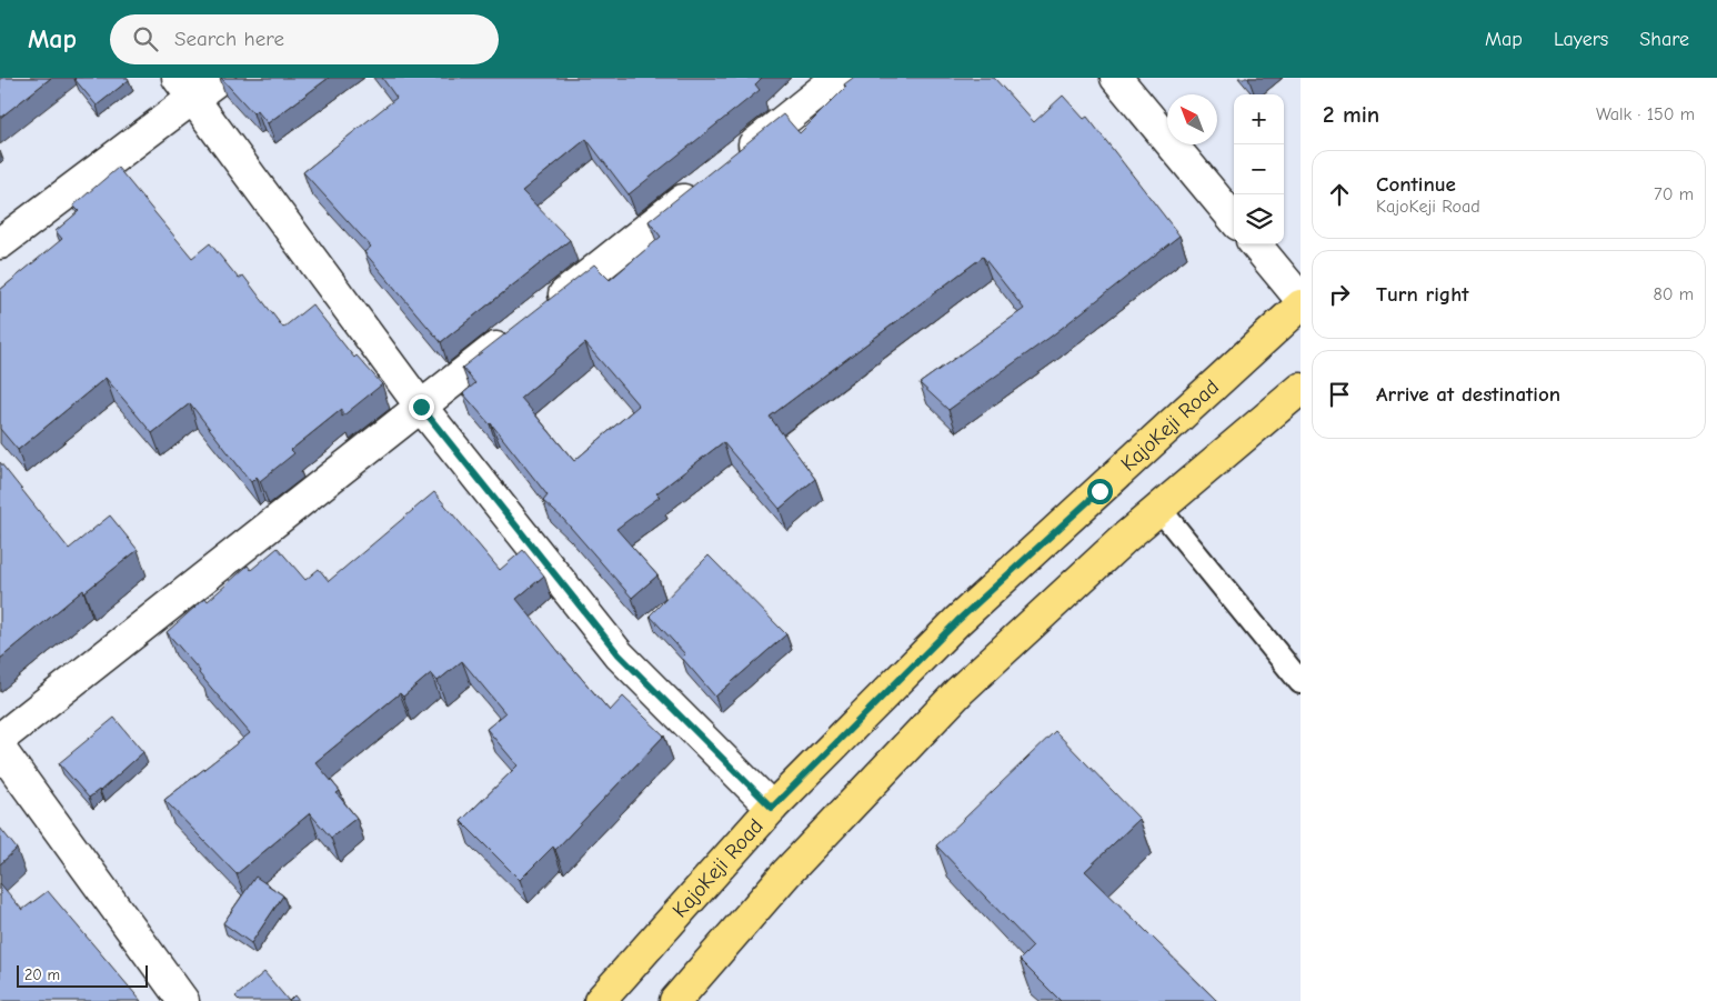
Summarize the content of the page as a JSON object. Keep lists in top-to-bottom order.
{
  "streets": {
    "main road": ["KajoKeji Road"]
  },
  "scale_bar": "20 m",
  "north": "top left",
  "page": {
    "header": "Map",
    "search": "Search here",
    "nav": ["Map", "Layers", "Share"],
    "heading": ["2 min", "Walk · 150 m"],
    "map_buttons": ["+", "−"],
    "list": [
      ["Continue", "KajoKeji Road", "70 m"],
      ["Turn right", "80 m"],
      "Arrive at destination"
    ],
    "scale": "20 m"
  }
}
